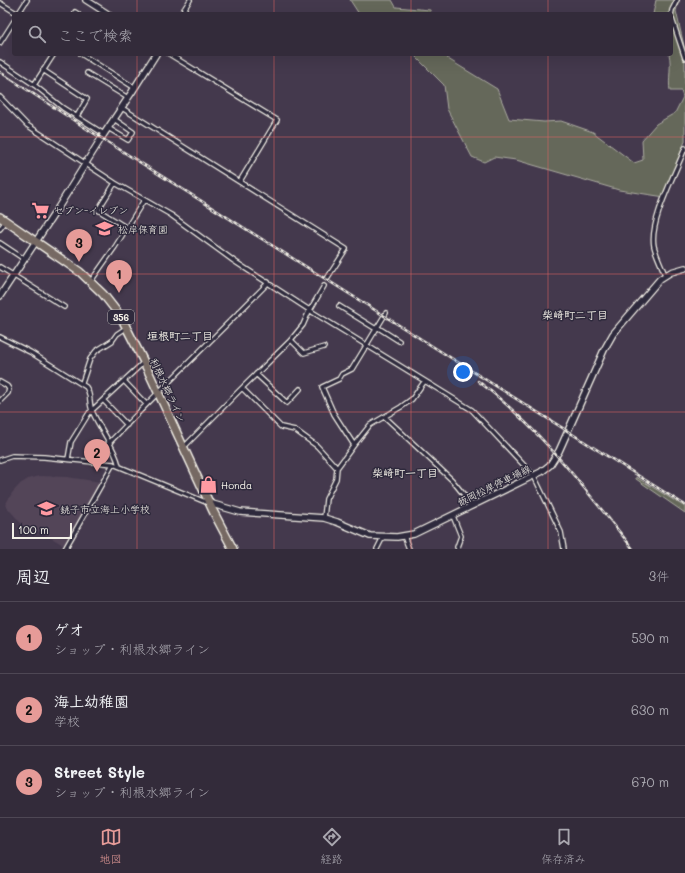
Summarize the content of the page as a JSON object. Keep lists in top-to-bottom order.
{
  "streets": {
    "highway": ["356", "利根水郷ライン"],
    "main road": ["飯岡松岸停車場線"]
  },
  "crossings": [
    ["利根水郷ライン", "飯岡松岸停車場線"]
  ],
  "districts": ["柴崎町二丁目", "垣根町二丁目", "柴崎町一丁目"],
  "places": {
    "supermarket": ["セブン-イレブン"],
    "school or university": ["松岸保育園", "銚子市立海上小学校"],
    "shop": ["Honda"]
  },
  "scale_bar": "100 m",
  "page": {
    "search": "ここで検索",
    "pins": ["3", "1", "2"],
    "scale": "100 m",
    "heading": ["周辺", "3件"],
    "list": [
      {
        "mark": "1",
        "name": "ゲオ",
        "note": "ショップ · 利根水郷ライン",
        "value": "590 m"
      },
      {
        "mark": "2",
        "name": "海上幼稚園",
        "note": "学校",
        "value": "630 m"
      },
      {
        "mark": "3",
        "name": "Street Style",
        "note": "ショップ · 利根水郷ライン",
        "value": "670 m"
      }
    ],
    "nav": ["地図", "経路", "保存済み"]
  }
}
